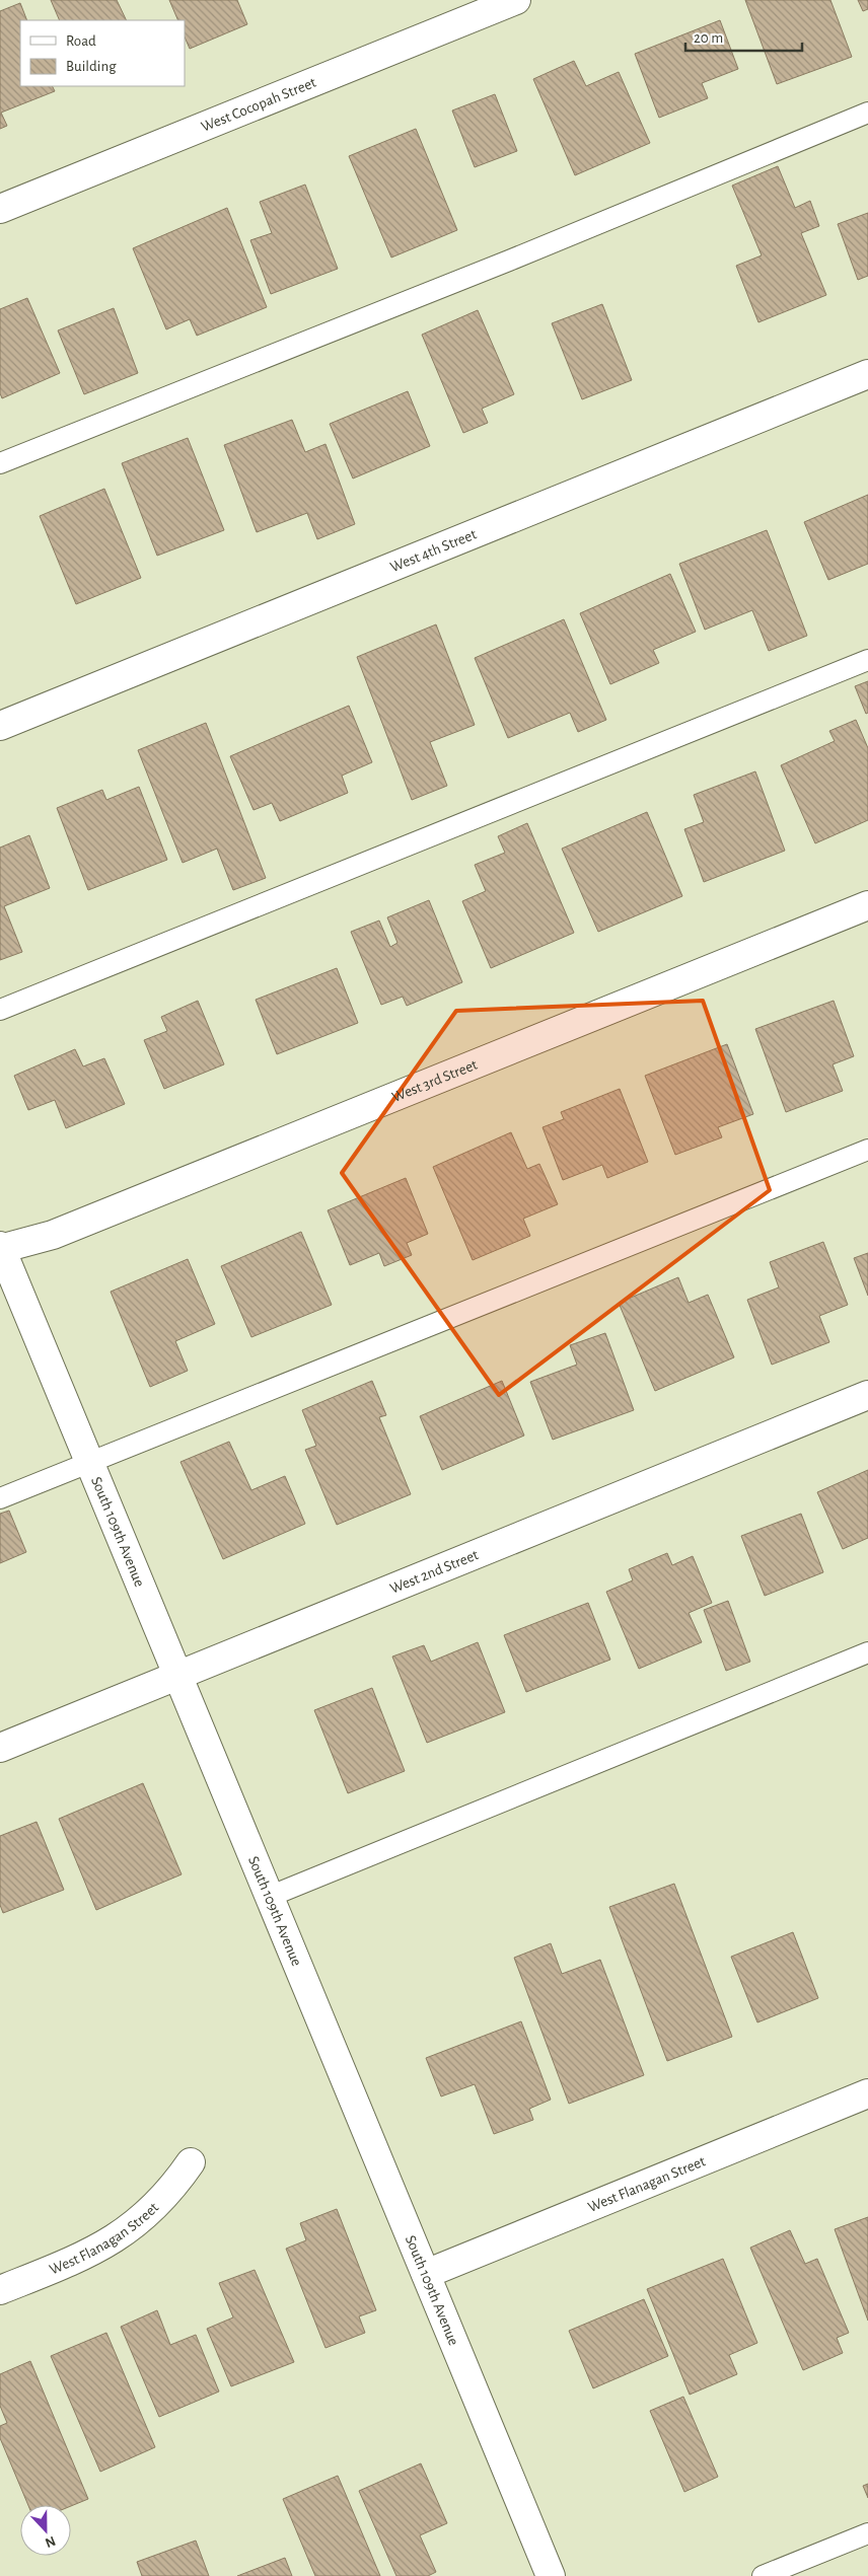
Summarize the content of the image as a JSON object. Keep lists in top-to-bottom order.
{
  "streets": {
    "street": [
      "West Cocopah Street",
      "West 4th Street",
      "West 3rd Street",
      "South 109th Avenue",
      "West 2nd Street",
      "West Flanagan Street"
    ]
  },
  "crossings": [
    ["West 3rd Street", "South 109th Avenue"],
    ["South 109th Avenue", "West 2nd Street"],
    ["South 109th Avenue", "West Flanagan Street"]
  ],
  "legend": ["Road", "Building"],
  "scale_bar": "20 m",
  "north": "bottom"
}
